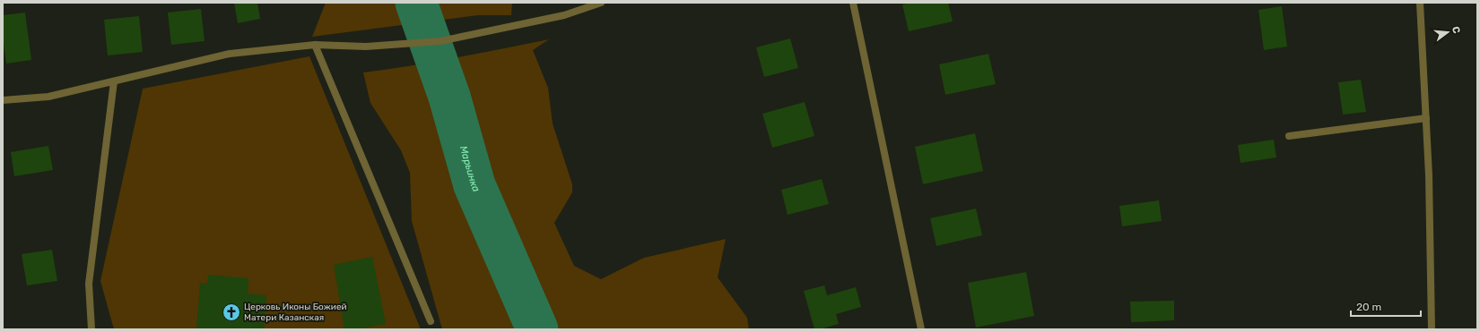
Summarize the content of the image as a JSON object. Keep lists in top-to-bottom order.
{
  "water": ["Марьинка"],
  "places": {
    "church": ["Церковь Иконы Божией Матери Казанская"]
  },
  "scale_bar": "20 m",
  "north": "right"
}
